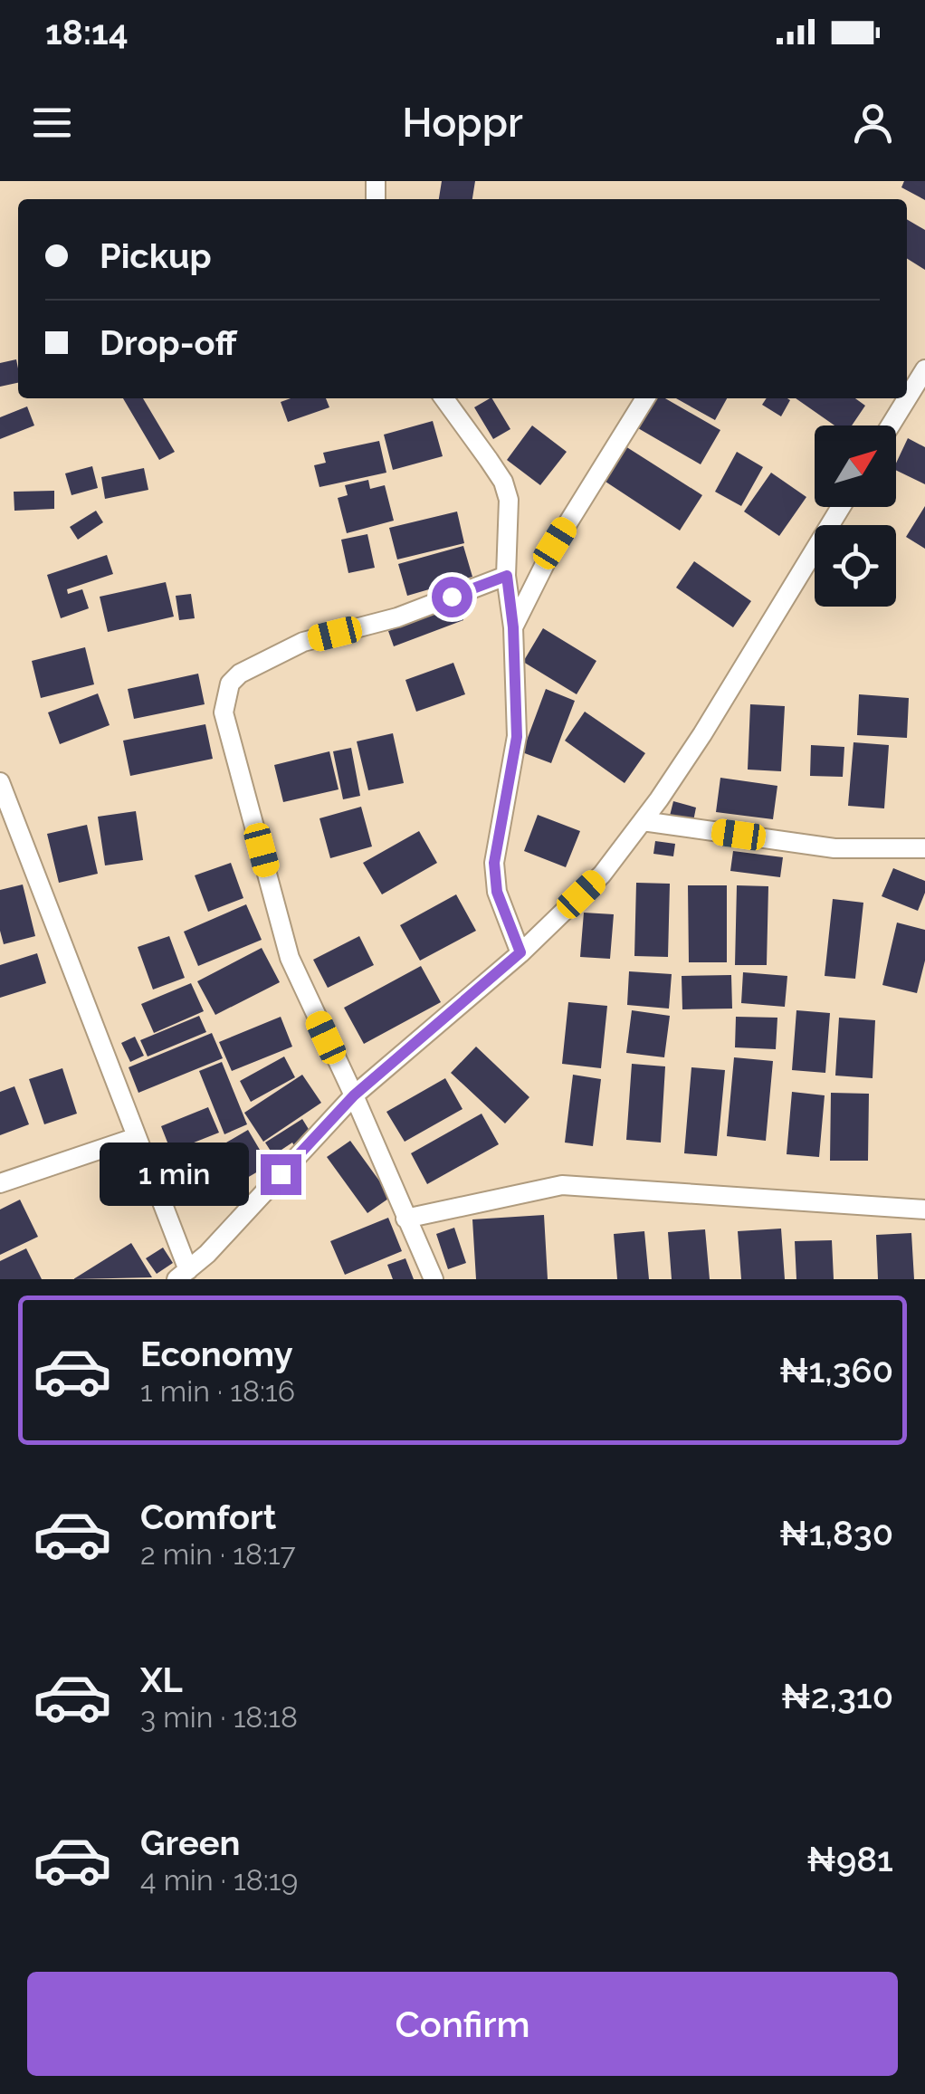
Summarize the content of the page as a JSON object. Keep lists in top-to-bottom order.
{
  "north": "top right",
  "page": {
    "status": "18:14",
    "header": "Hoppr",
    "banner": ["Pickup", "Drop-off"],
    "bubble": "1 min",
    "list": [
      {
        "name": "Economy",
        "note": "1 min · 18:16",
        "value": "₦1,360"
      },
      {
        "name": "Comfort",
        "note": "2 min · 18:17",
        "value": "₦1,830"
      },
      {
        "name": "XL",
        "note": "3 min · 18:18",
        "value": "₦2,310"
      },
      {
        "name": "Green",
        "note": "4 min · 18:19",
        "value": "₦981"
      }
    ],
    "buttons": "Confirm"
  }
}
